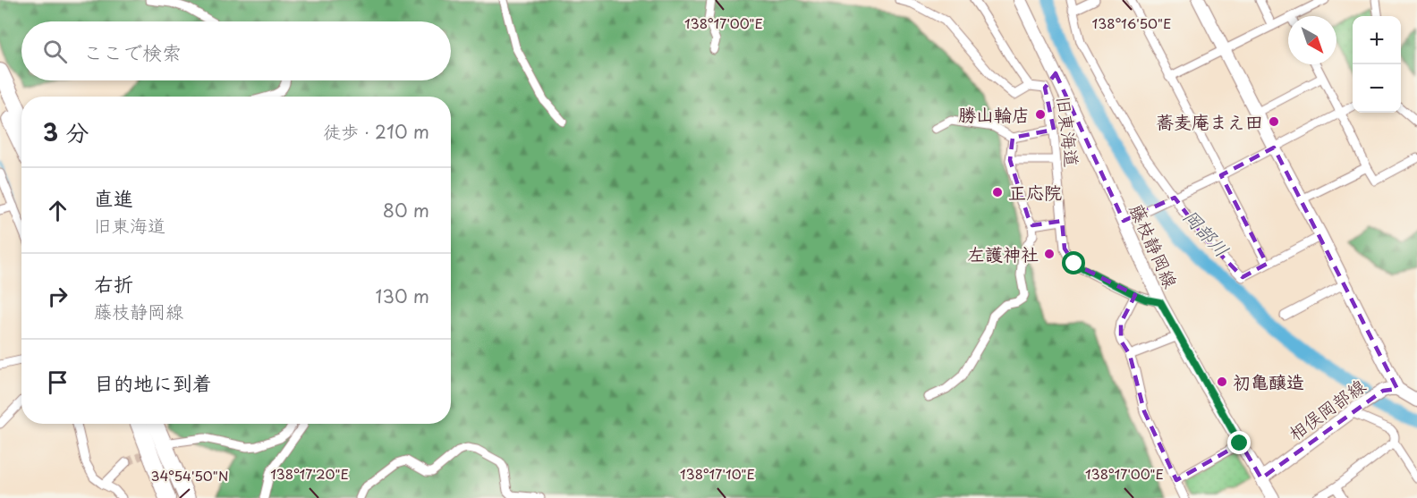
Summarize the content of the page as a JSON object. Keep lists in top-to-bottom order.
{
  "streets": {
    "main road": ["藤枝静岡線", "相俣岡部線"],
    "street": ["旧東海道"]
  },
  "crossings": [
    ["旧東海道", "藤枝静岡線"],
    ["藤枝静岡線", "相俣岡部線"]
  ],
  "water": ["岡部川"],
  "places": [
    "勝山輪店",
    "蕎麦庵まえ田",
    "正応院",
    "左護神社",
    "初亀醸造"
  ],
  "north": "bottom right",
  "page": {
    "map_buttons": ["+", "−"],
    "search": "ここで検索",
    "heading": ["3 分", "徒歩 · 210 m"],
    "list": [
      ["直進", "旧東海道", "80 m"],
      ["右折", "藤枝静岡線", "130 m"],
      "目的地に到着"
    ]
  },
  "coordinates": [
    "138°16'50\"E",
    "138°17'00\"E",
    "138°17'20\"E",
    "138°17'10\"E",
    "34°54'50\"N"
  ]
}
